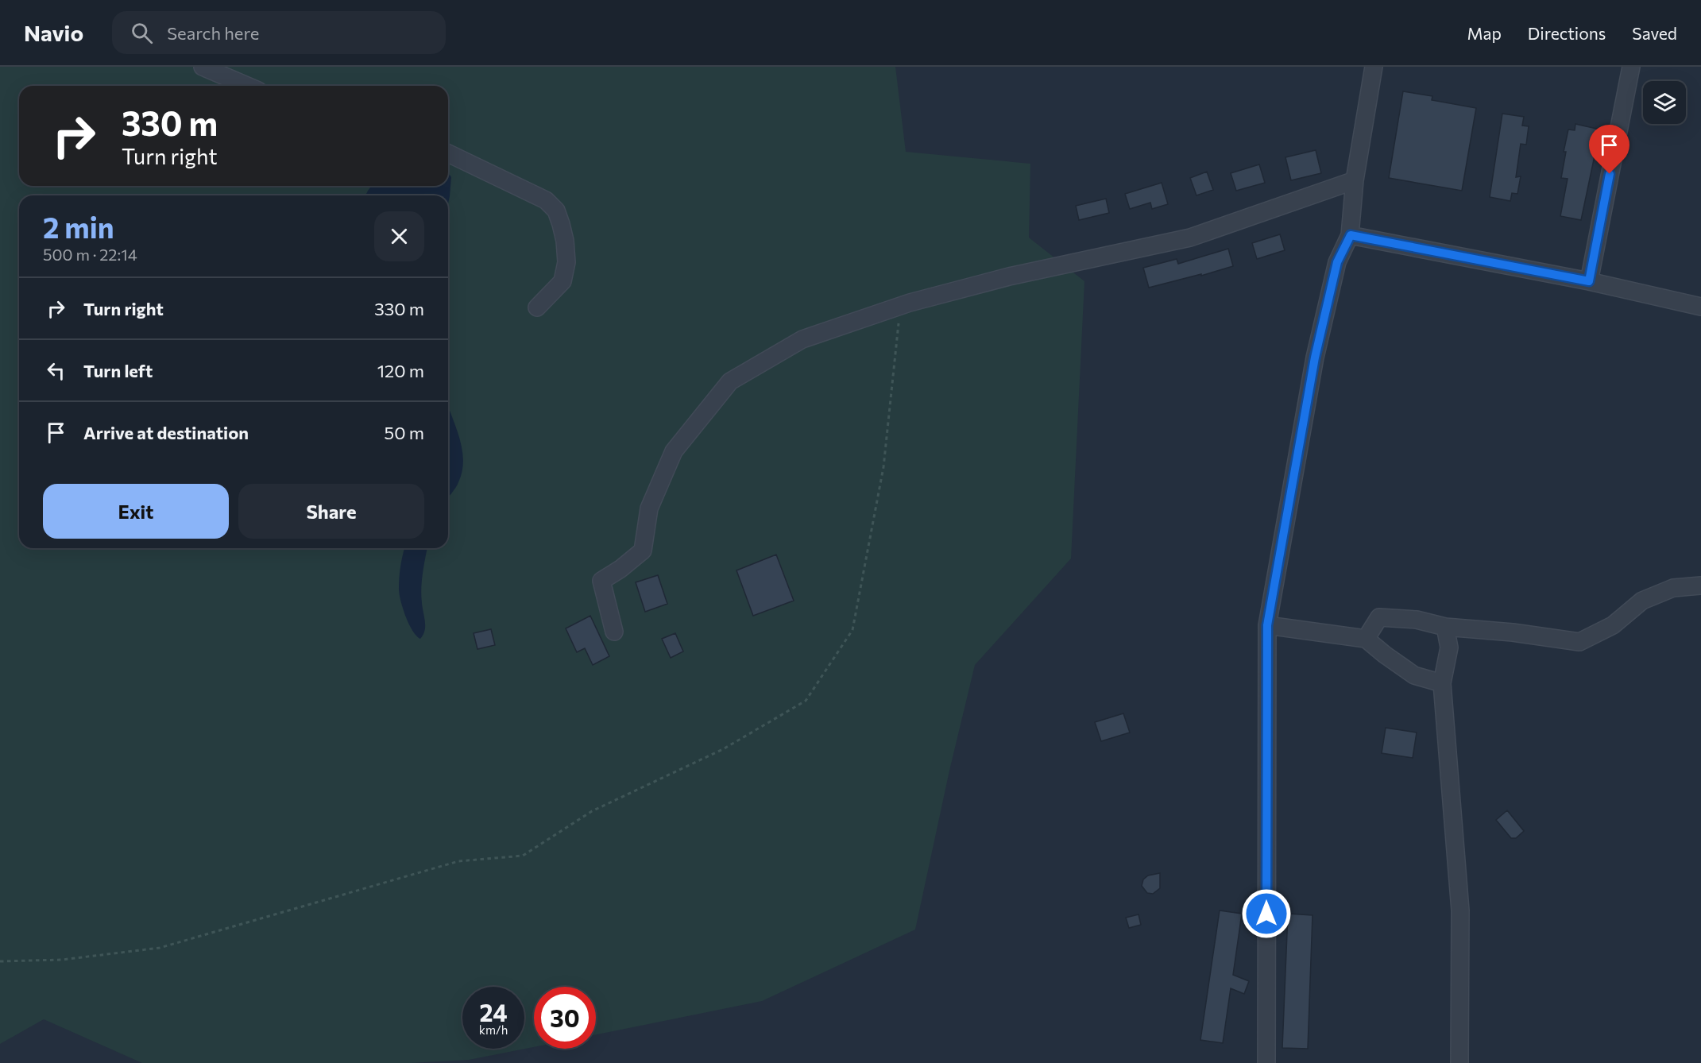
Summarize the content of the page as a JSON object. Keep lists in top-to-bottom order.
{
  "page": {
    "header": "Navio",
    "search": "Search here",
    "nav": ["Map", "Directions", "Saved"],
    "turn": ["330 m", "Turn right"],
    "heading": ["2 min", "500 m · 22:14"],
    "list": [
      {
        "name": "Turn right",
        "value": "330 m"
      },
      {
        "name": "Turn left",
        "value": "120 m"
      },
      {
        "name": "Arrive at destination",
        "value": "50 m"
      }
    ],
    "buttons": ["Exit", "Share"],
    "speed": "24 km/h",
    "limit": "30"
  }
}
